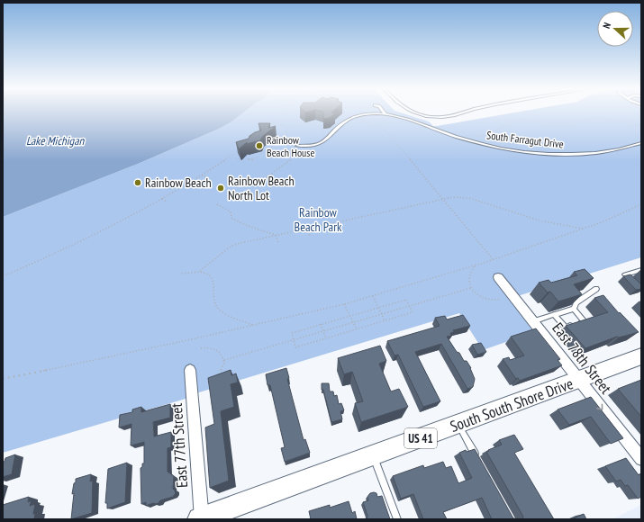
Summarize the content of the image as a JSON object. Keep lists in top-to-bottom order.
{
  "streets": {
    "main road": ["South South Shore Drive", "US 41"],
    "street": ["East 78th Street", "East 77th Street"],
    "lane": ["South Farragut Drive"]
  },
  "crossings": [
    ["East 78th Street", "South South Shore Drive"],
    ["South South Shore Drive", "East 77th Street"]
  ],
  "one_way": ["East 78th Street"],
  "water": ["Lake Michigan"],
  "parks": ["Rainbow Beach Park"],
  "places": ["Rainbow Beach House", "Rainbow Beach", "Rainbow Beach North Lot"],
  "north": "left"
}
